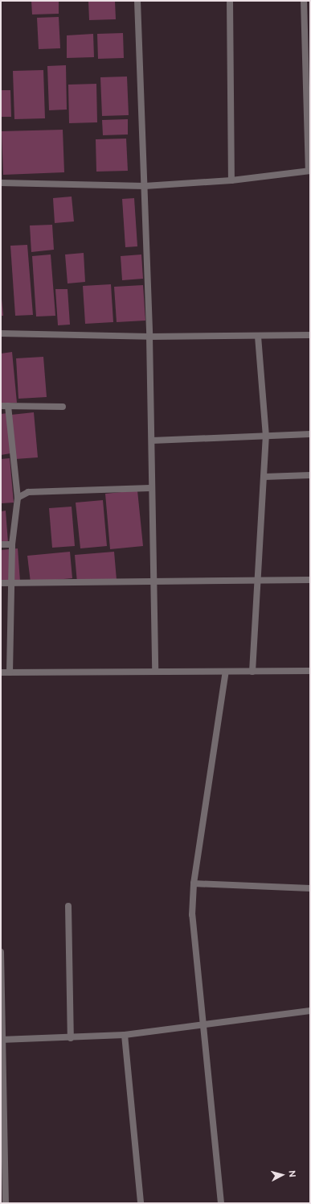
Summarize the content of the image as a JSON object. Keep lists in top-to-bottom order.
{
  "north": "right"
}
